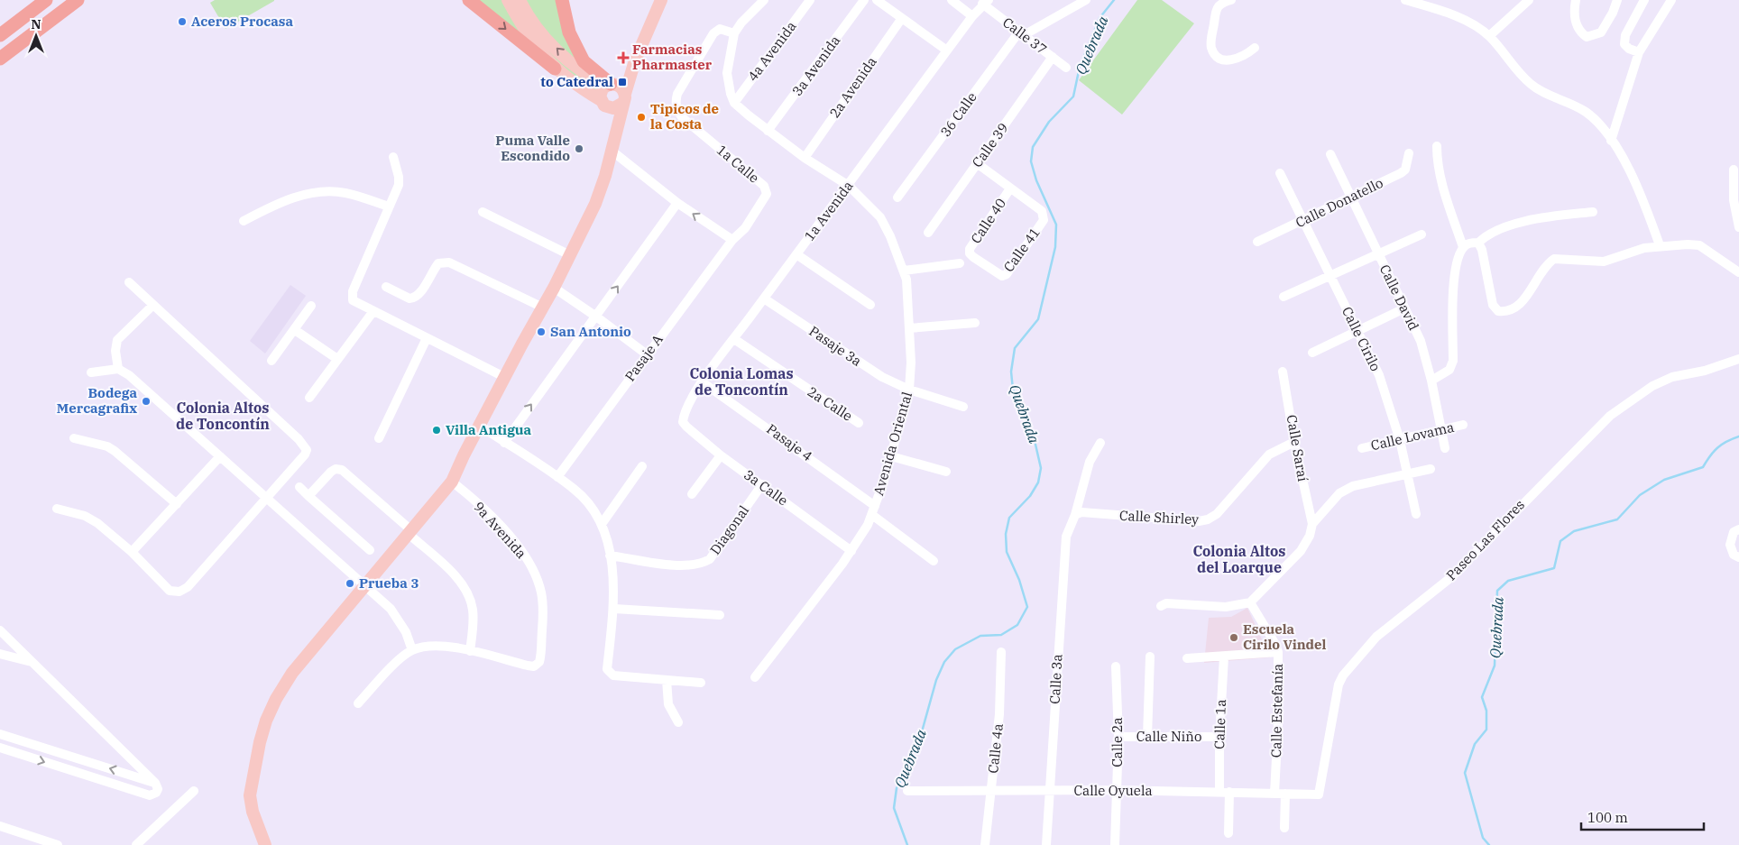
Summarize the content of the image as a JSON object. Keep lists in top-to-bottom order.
{
  "streets": {
    "street": [
      "Calle 37",
      "4a Avenida",
      "3a Avenida",
      "2a Avenida",
      "36 Calle",
      "Calle 39",
      "1a Calle",
      "Calle Donatello",
      "1a Avenida",
      "Calle 40",
      "Calle 41",
      "Calle David",
      "Calle Cirilo",
      "Pasaje 3a",
      "Pasaje A",
      "2a Calle",
      "Calle Lovama",
      "Pasaje 4",
      "Avenida Oriental",
      "Calle Saraí",
      "3a Calle",
      "Calle Shirley",
      "9a Avenida",
      "Diagonal",
      "Paseo Las Flores",
      "Calle 3a",
      "Calle Estefanía",
      "Calle 1a",
      "Calle Niño",
      "Calle 2a",
      "Calle 4a",
      "Calle Oyuela"
    ]
  },
  "crossings": [
    ["Calle 37", "36 Calle"],
    ["Calle 37", "Calle 39"],
    ["Calle 37", "1a Avenida"],
    ["4a Avenida", "Avenida Oriental"],
    ["3a Avenida", "Avenida Oriental"],
    ["2a Avenida", "Avenida Oriental"],
    ["Calle 39", "Calle 41"],
    ["1a Calle", "Pasaje A"],
    ["Calle Donatello", "Calle David"],
    ["Calle Donatello", "Calle Cirilo"],
    ["1a Avenida", "Pasaje 3a"],
    ["1a Avenida", "2a Calle"],
    ["1a Avenida", "Pasaje 4"],
    ["1a Avenida", "Avenida Oriental"],
    ["1a Avenida", "3a Calle"],
    ["Calle 40", "Calle 41"],
    ["Calle David", "Calle Lovama"],
    ["Calle Cirilo", "Calle Lovama"],
    ["Pasaje 3a", "Avenida Oriental"],
    ["Pasaje 4", "Avenida Oriental"],
    ["Avenida Oriental", "3a Calle"],
    ["Calle Saraí", "Calle Shirley"],
    ["3a Calle", "Diagonal"],
    ["Calle Shirley", "Calle 3a"],
    ["Paseo Las Flores", "Calle Oyuela"],
    ["Calle 3a", "Calle Oyuela"],
    ["Calle Estefanía", "Calle Oyuela"],
    ["Calle 1a", "Calle Niño"],
    ["Calle 1a", "Calle Oyuela"],
    ["Calle Niño", "Calle 2a"],
    ["Calle 2a", "Calle Oyuela"],
    ["Calle 4a", "Calle Oyuela"]
  ],
  "districts": ["Colonia Lomas de Toncontín", "Colonia Altos de Toncontín", "Colonia Altos del Loarque"],
  "water": ["Quebrada"],
  "places": {
    "other": [
      "Aceros Procasa",
      "Tipicos de la Costa",
      "Puma Valle Escondido",
      "San Antonio",
      "Bodega Mercagrafix",
      "Villa Antigua",
      "Prueba 3",
      "Escuela Cirilo Vindel"
    ],
    "health": ["Farmacias Pharmaster"],
    "transit": ["to Catedral"]
  },
  "scale_bar": "100 m",
  "north": "top"
}
